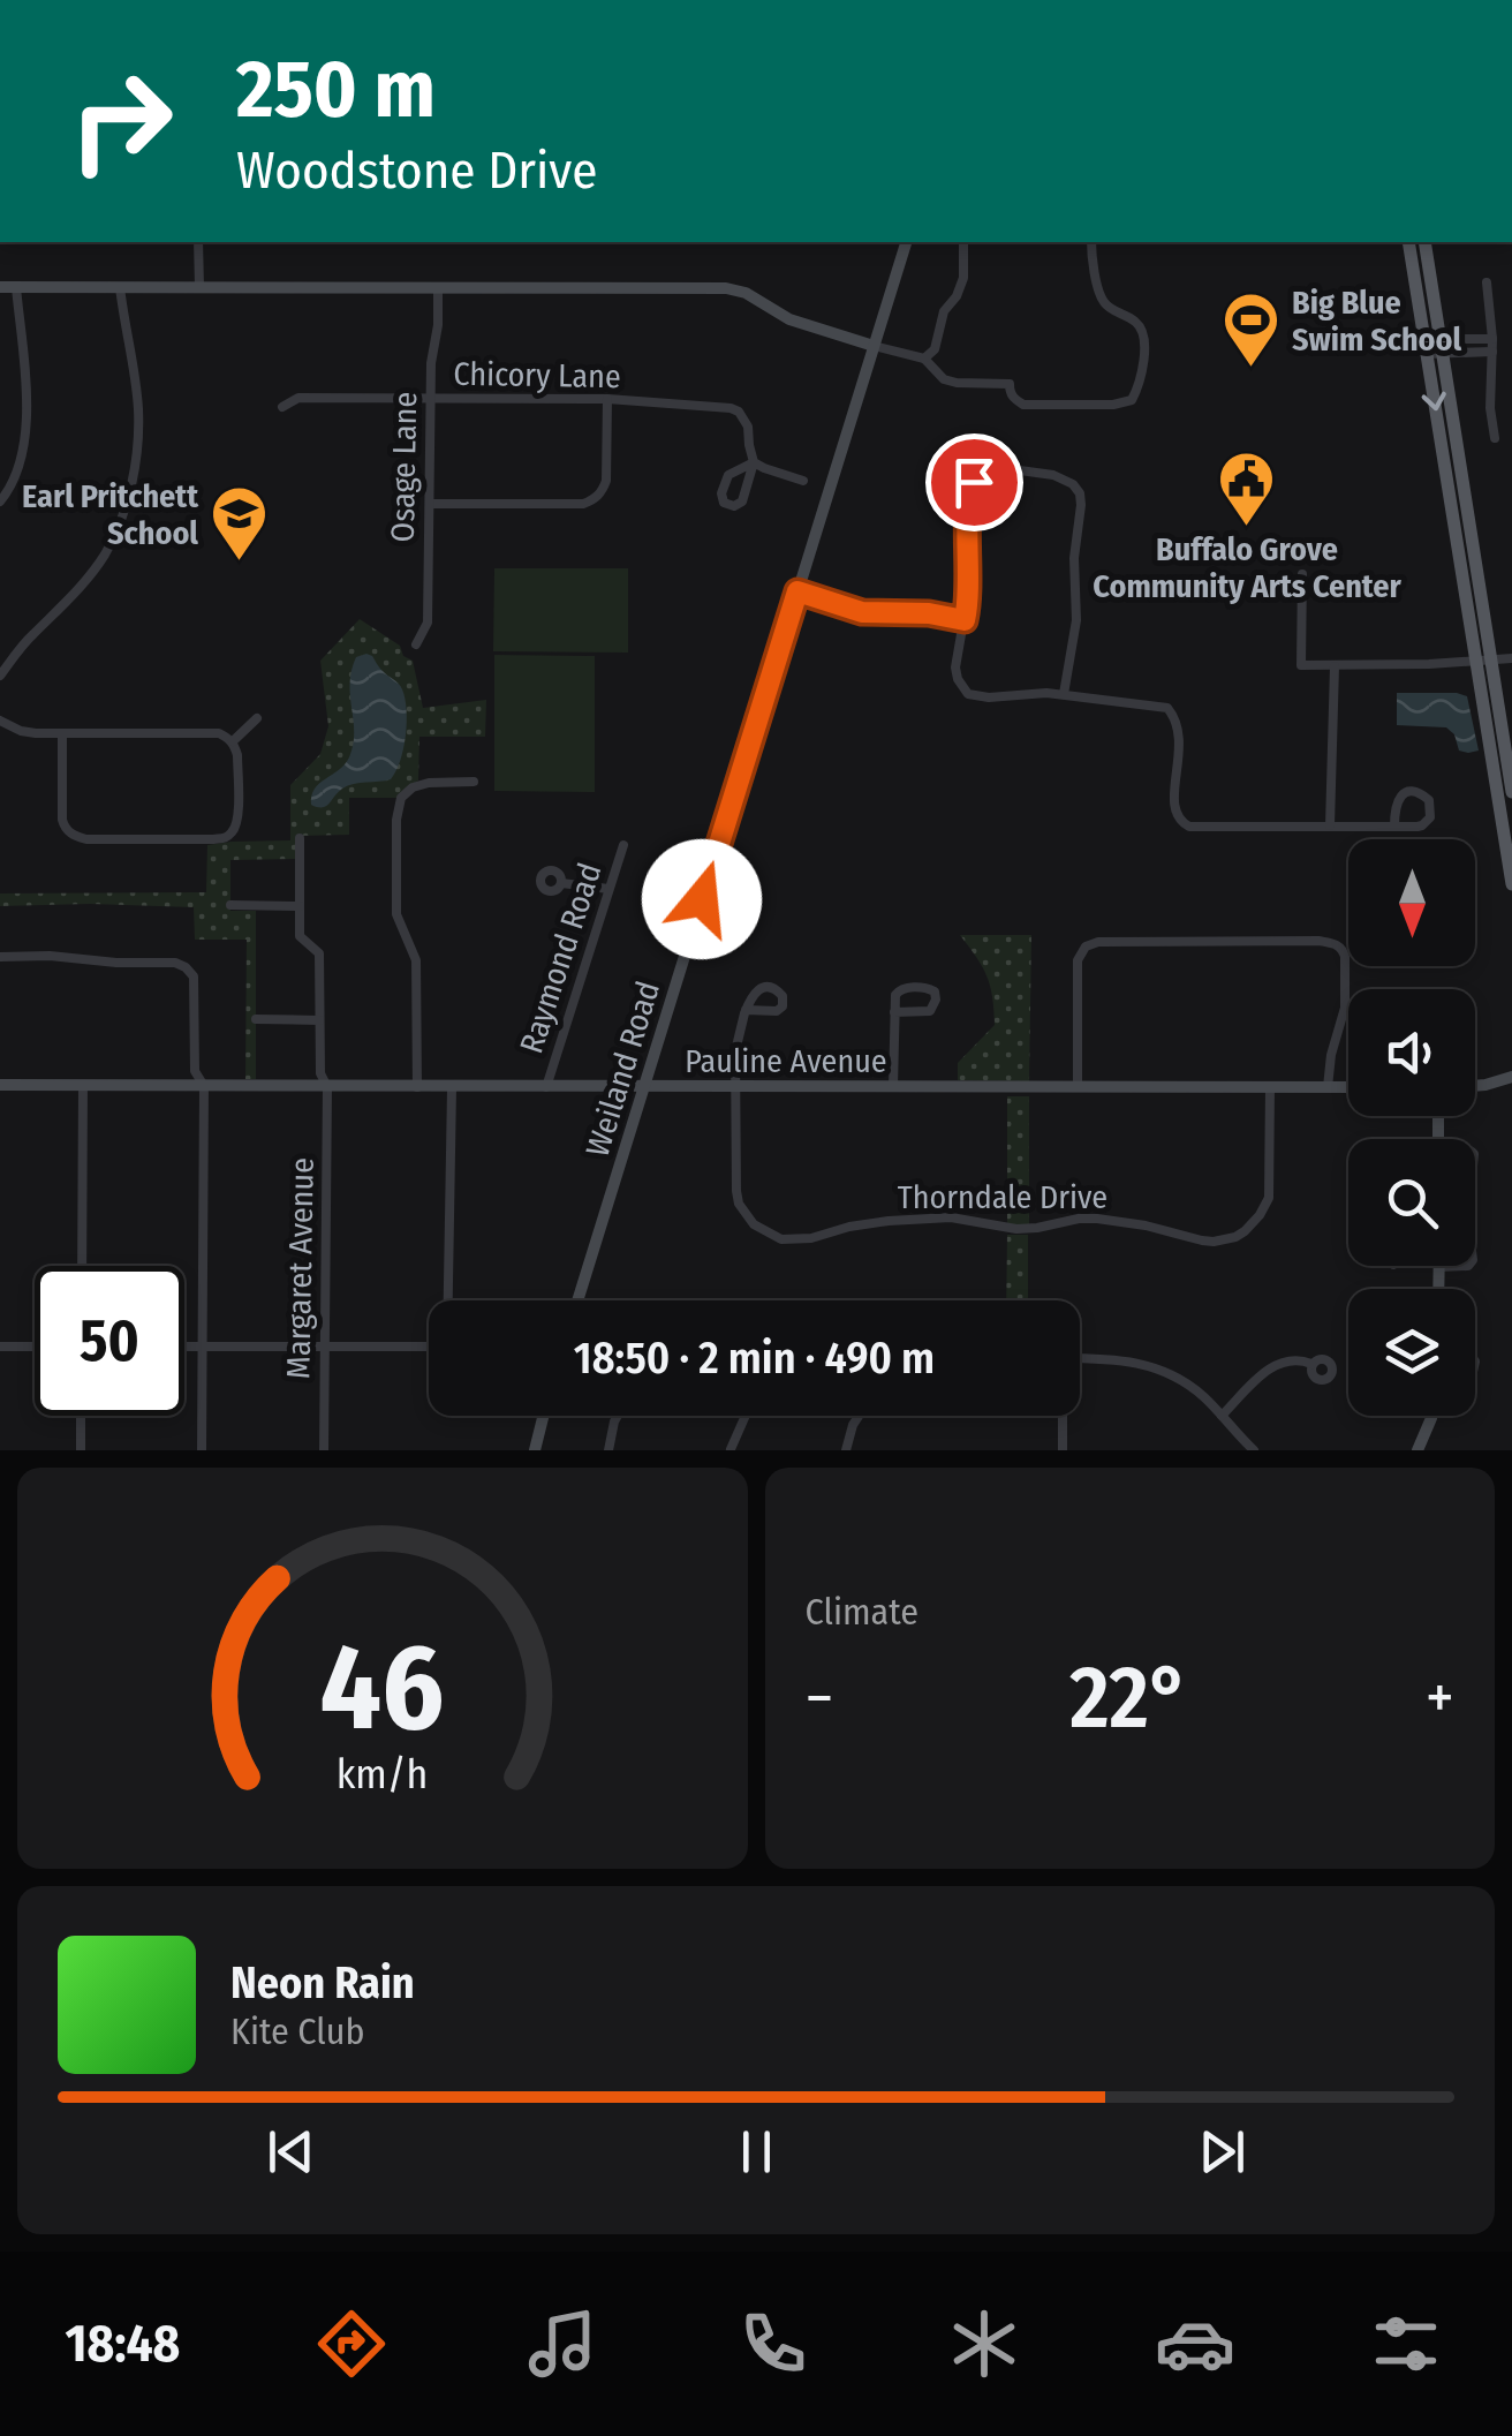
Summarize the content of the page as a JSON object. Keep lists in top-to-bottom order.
{
  "streets": {
    "street": [
      "Chicory Lane",
      "Osage Lane",
      "Raymond Road",
      "Pauline Avenue",
      "Weiland Road",
      "Thorndale Drive",
      "Margaret Avenue"
    ]
  },
  "crossings": [
    ["Chicory Lane", "Osage Lane"],
    ["Raymond Road", "Pauline Avenue"],
    ["Pauline Avenue", "Weiland Road"],
    ["Pauline Avenue", "Thorndale Drive"],
    ["Pauline Avenue", "Margaret Avenue"]
  ],
  "places": {
    "sports": ["Big Blue Swim School"],
    "public building": ["Buffalo Grove Community Arts Center"],
    "school or university": ["Earl Pritchett School"]
  },
  "north": "bottom",
  "page": {
    "turn": ["250 m", "Woodstone Drive"],
    "limit": "50",
    "trip": "18:50 · 2 min · 490 m",
    "tile": "Climate",
    "heat": ["−", "22°", "+"],
    "song": ["Neon Rain", "Kite Club"],
    "tabs": "18:48",
    "gauge": ["46", "km/h"]
  }
}
